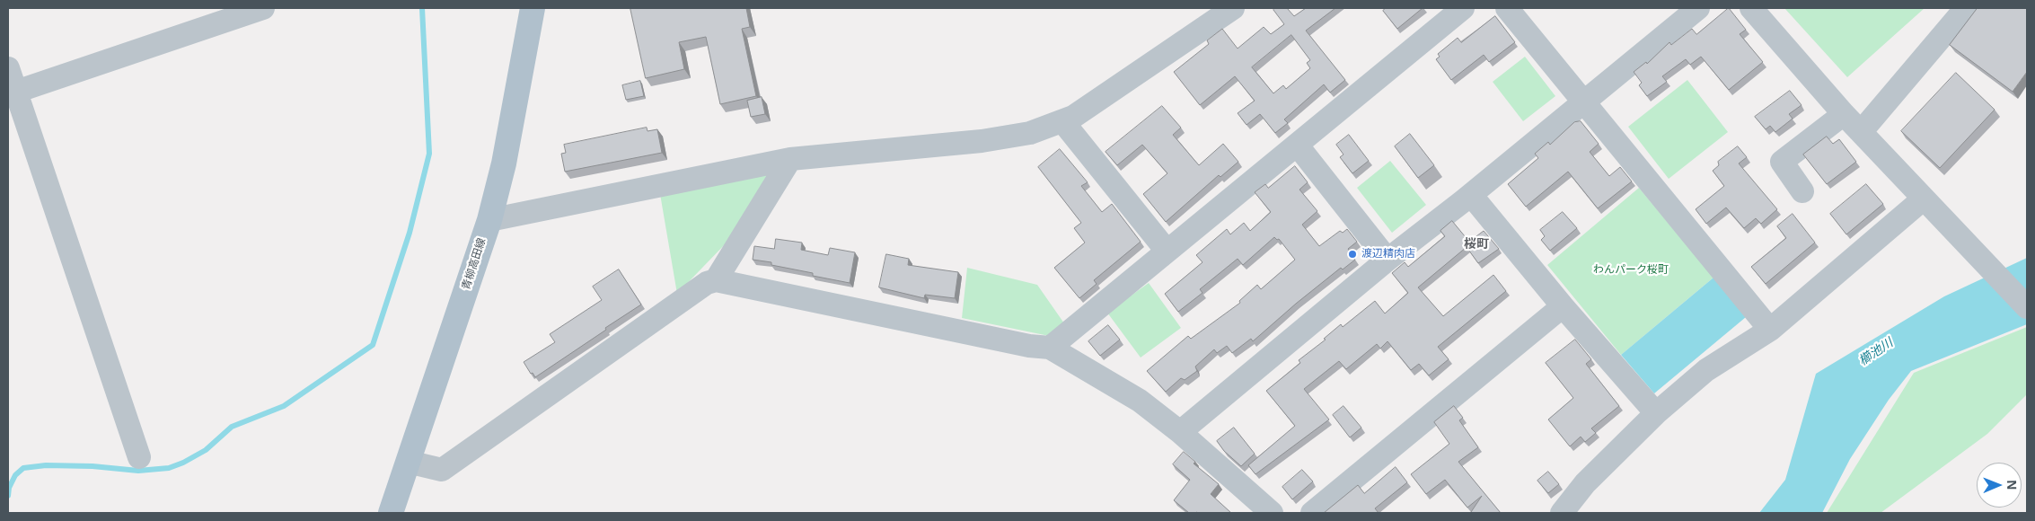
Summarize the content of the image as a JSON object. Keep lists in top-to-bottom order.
{
  "streets": {
    "main road": ["青柳高田線"]
  },
  "districts": ["桜町"],
  "water": ["櫛池川"],
  "parks": ["わんパーク桜町"],
  "places": ["渡辺精肉店"],
  "north": "right"
}
